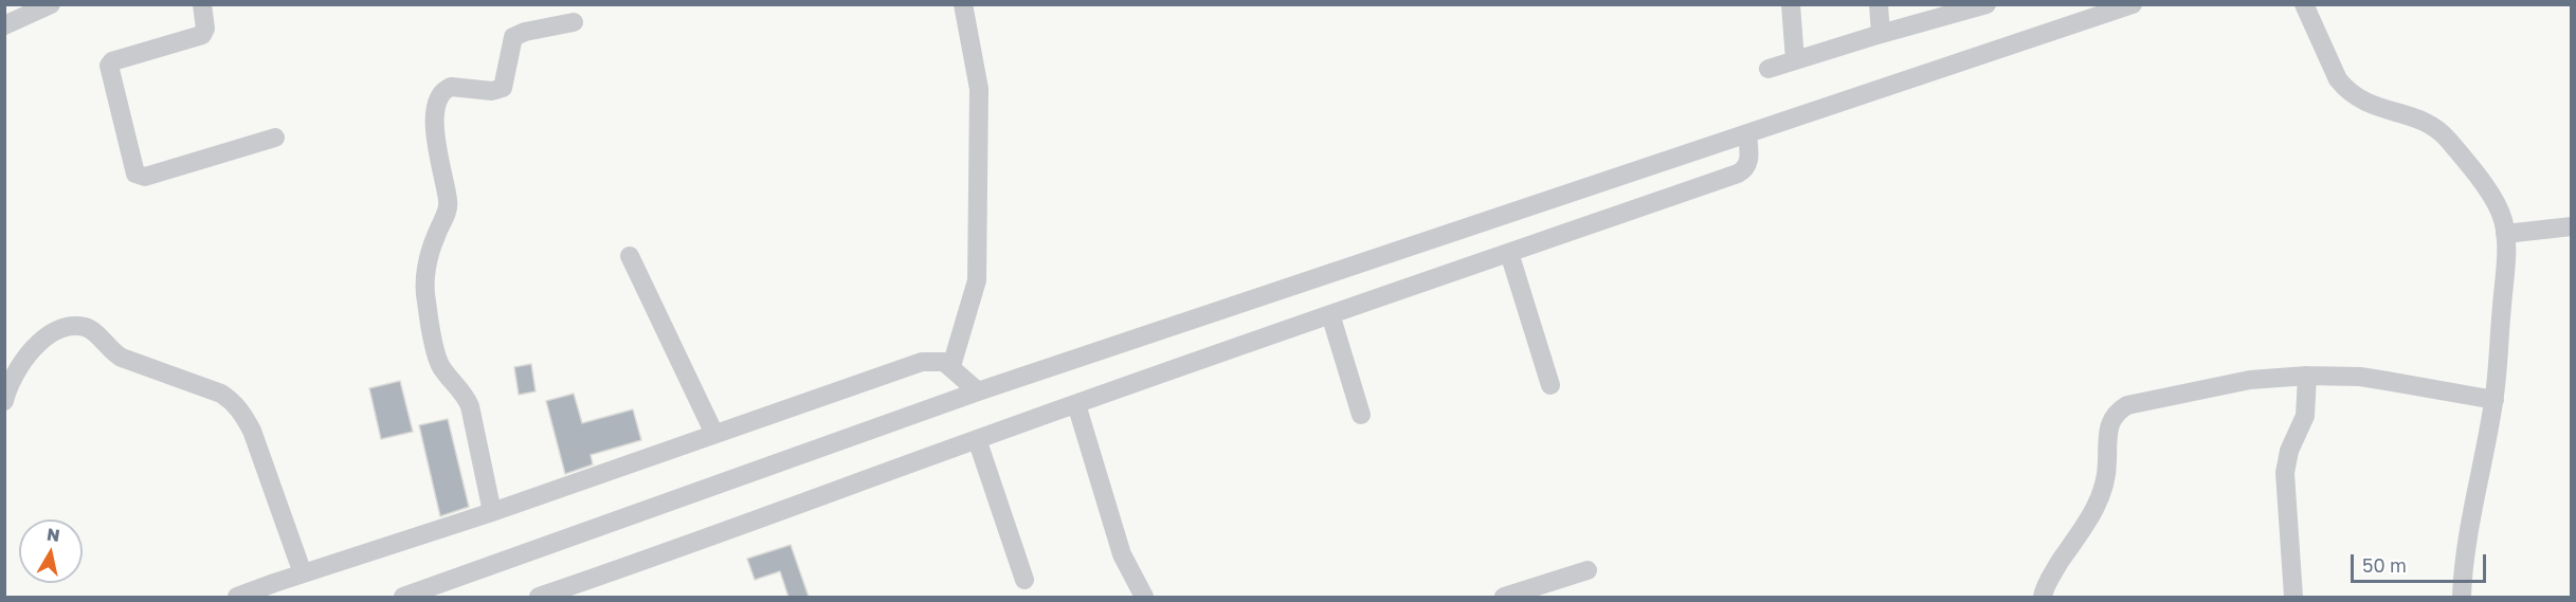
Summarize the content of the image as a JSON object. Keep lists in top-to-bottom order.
{
  "scale_bar": "50 m",
  "north": "top"
}
